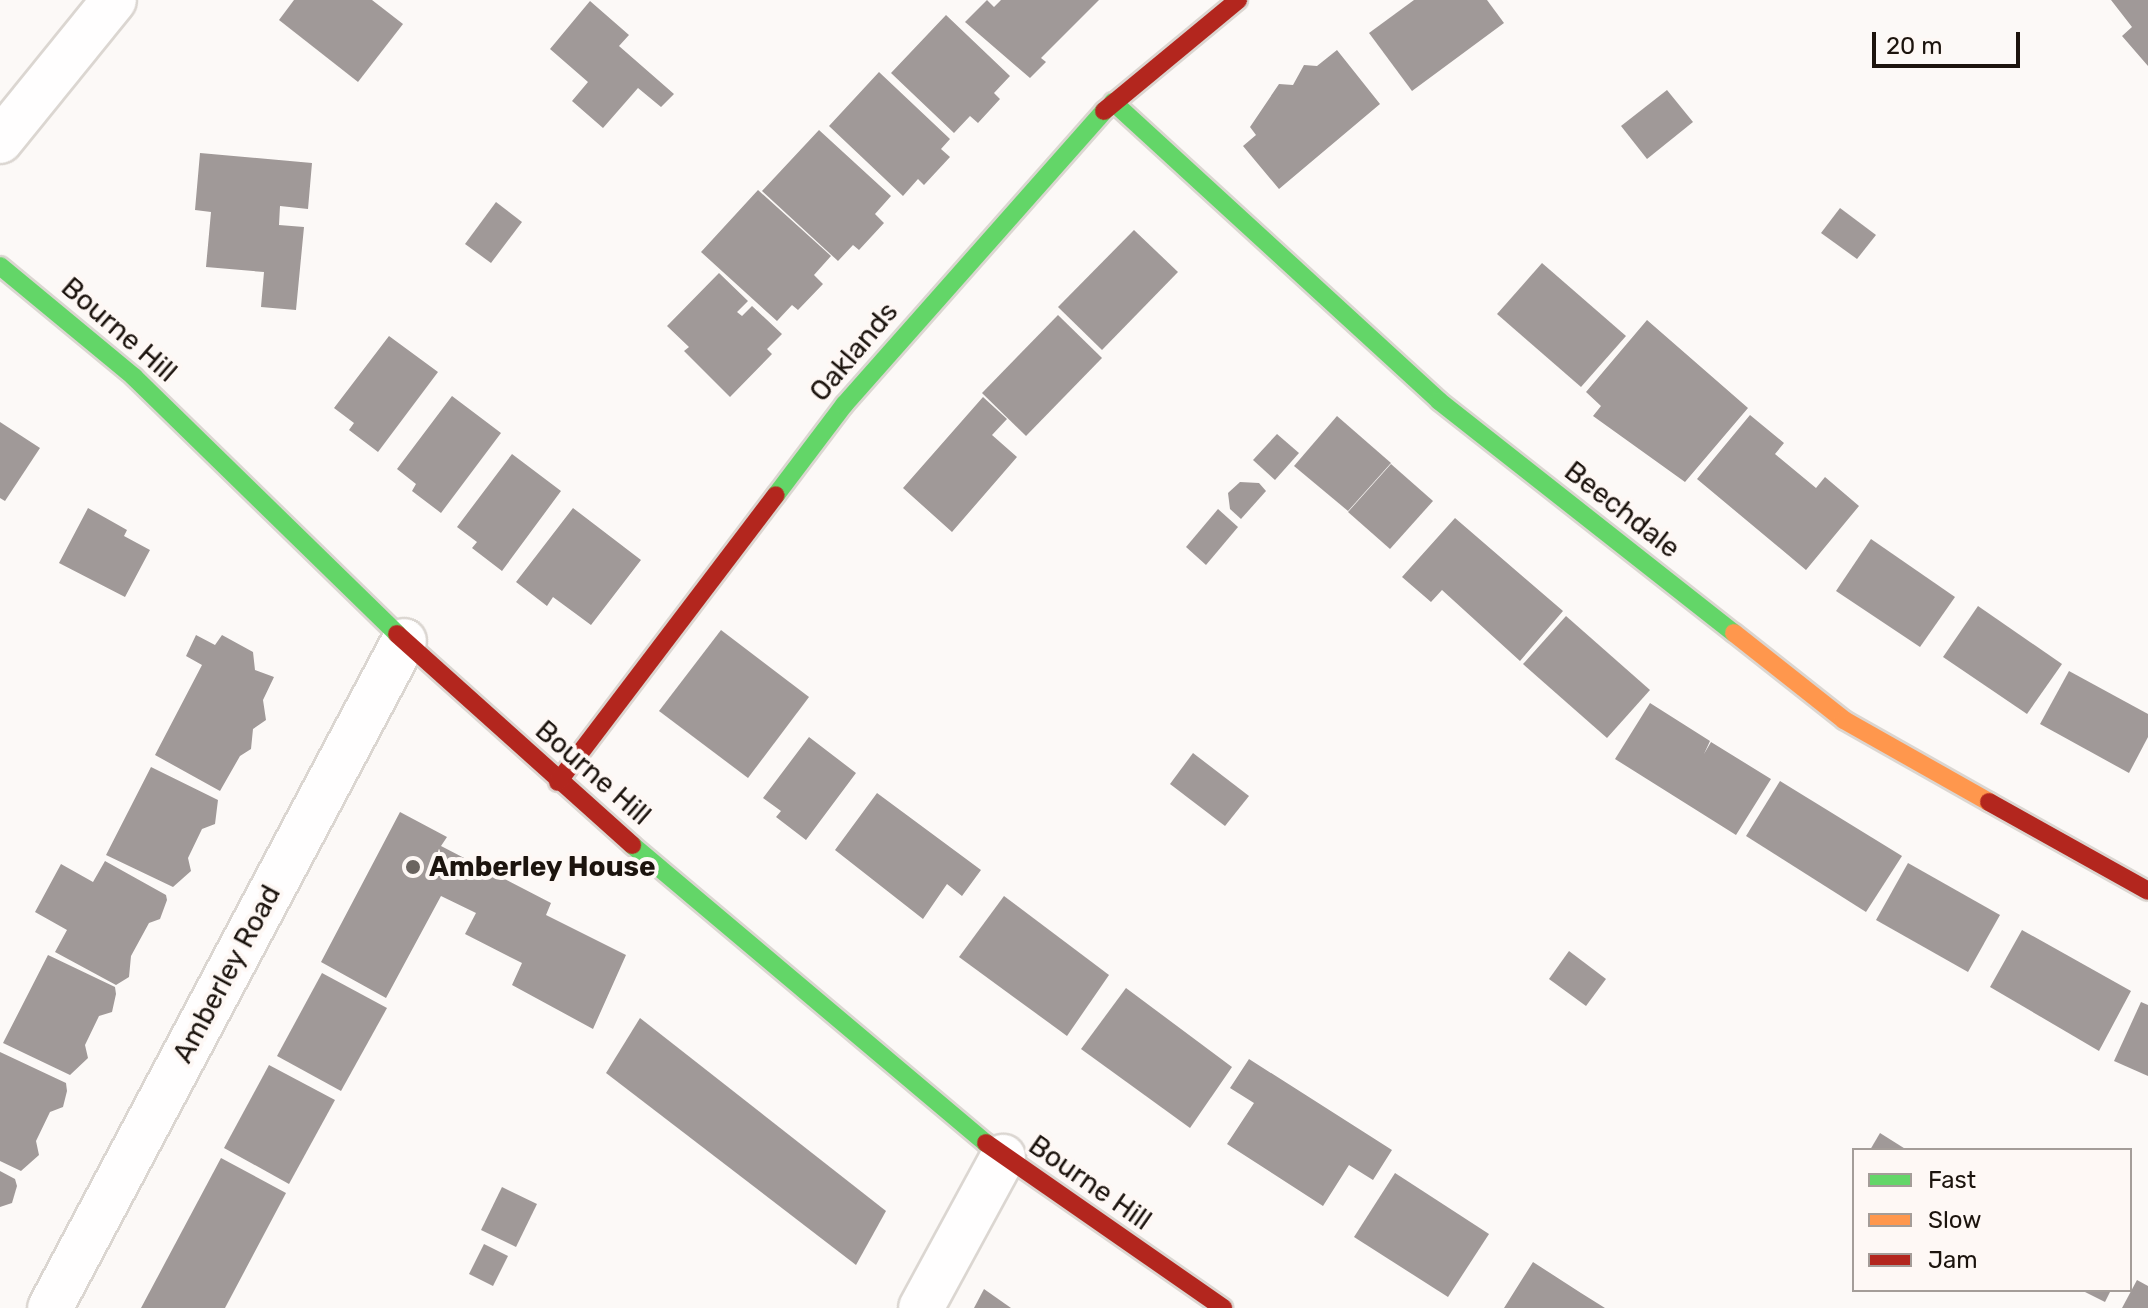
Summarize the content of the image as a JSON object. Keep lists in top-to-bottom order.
{
  "streets": {
    "street": [
      "Bourne Hill",
      "Oaklands",
      "Beechdale",
      "Amberley Road"
    ]
  },
  "crossings": [
    ["Bourne Hill", "Oaklands"],
    ["Bourne Hill", "Amberley Road"],
    ["Oaklands", "Beechdale"]
  ],
  "places": ["Amberley House"],
  "legend": ["Fast", "Slow", "Jam"],
  "scale_bar": "20 m"
}
